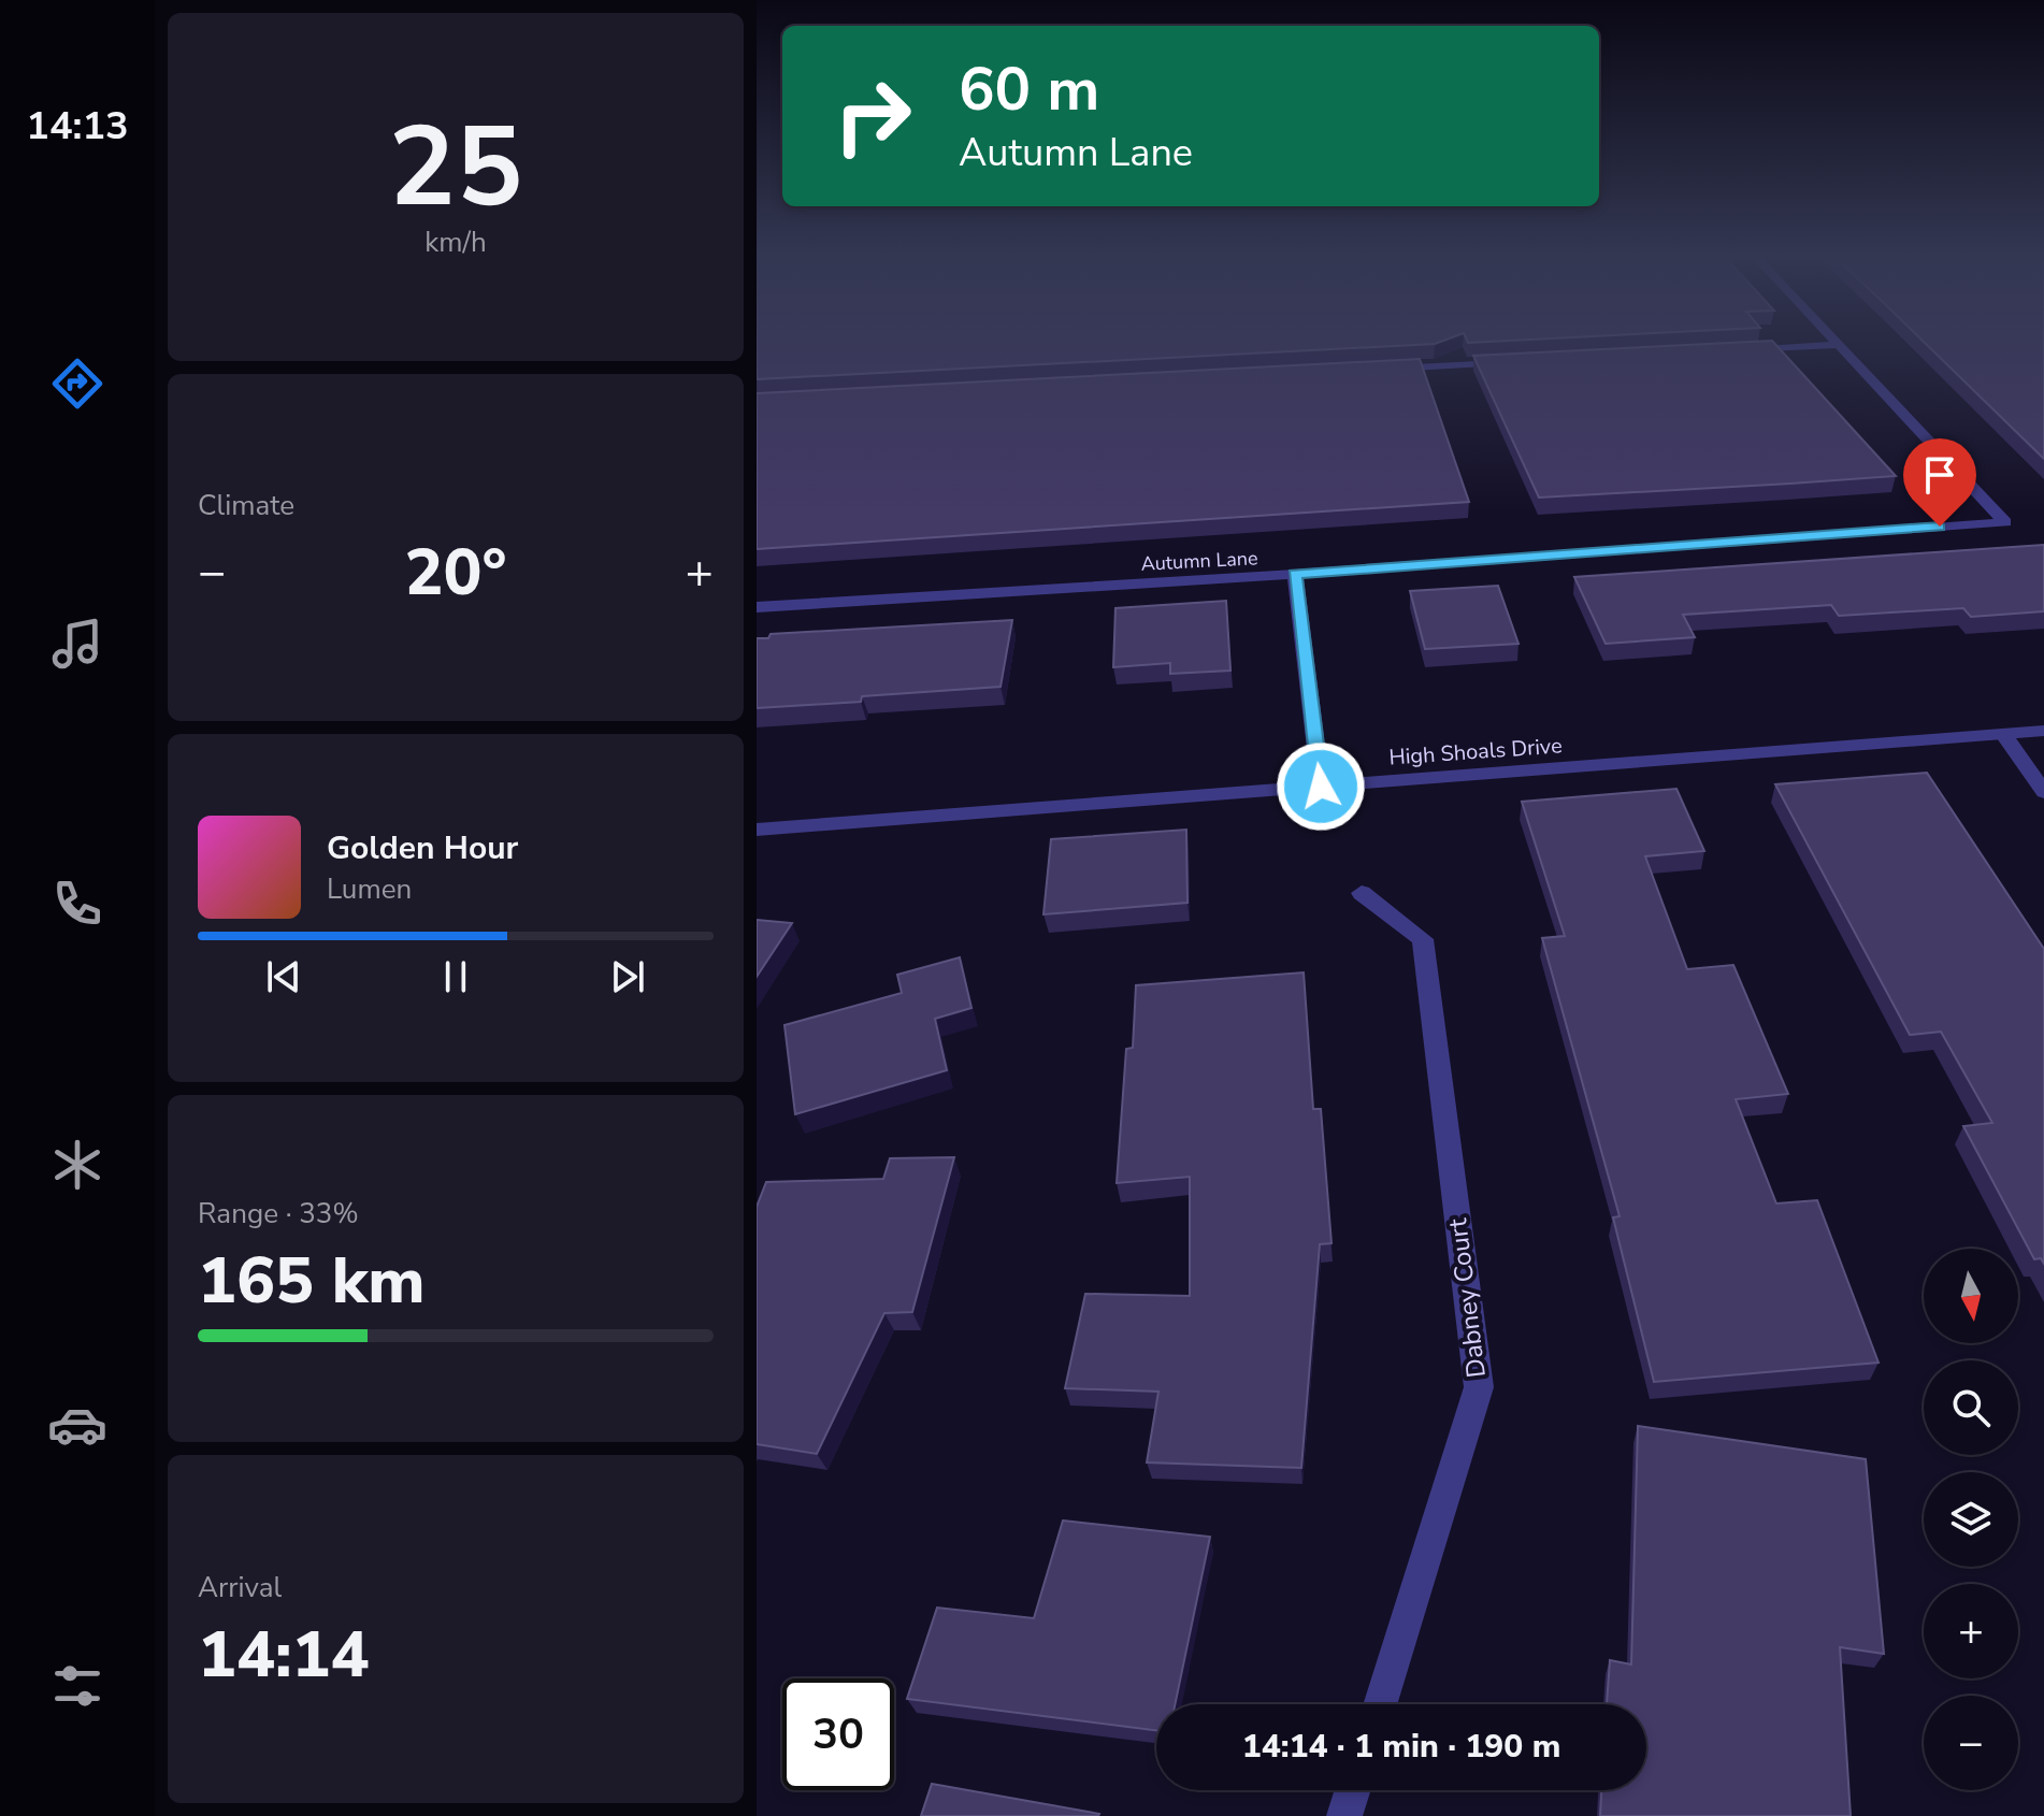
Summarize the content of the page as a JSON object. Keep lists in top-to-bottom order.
{
  "streets": {
    "street": ["Autumn Lane", "High Shoals Drive", "Dabney Court"]
  },
  "north": "bottom",
  "page": {
    "tabs": "14:13",
    "tile": [
      ["25", "km/h"],
      "Climate",
      ["Range · 33%", "165 km"],
      ["Arrival", "14:14"]
    ],
    "turn": ["60 m", "Autumn Lane"],
    "heat": ["−", "20°", "+"],
    "song": ["Golden Hour", "Lumen"],
    "map_buttons": ["+", "−"],
    "limit": "30",
    "trip": "14:14 · 1 min · 190 m"
  }
}
